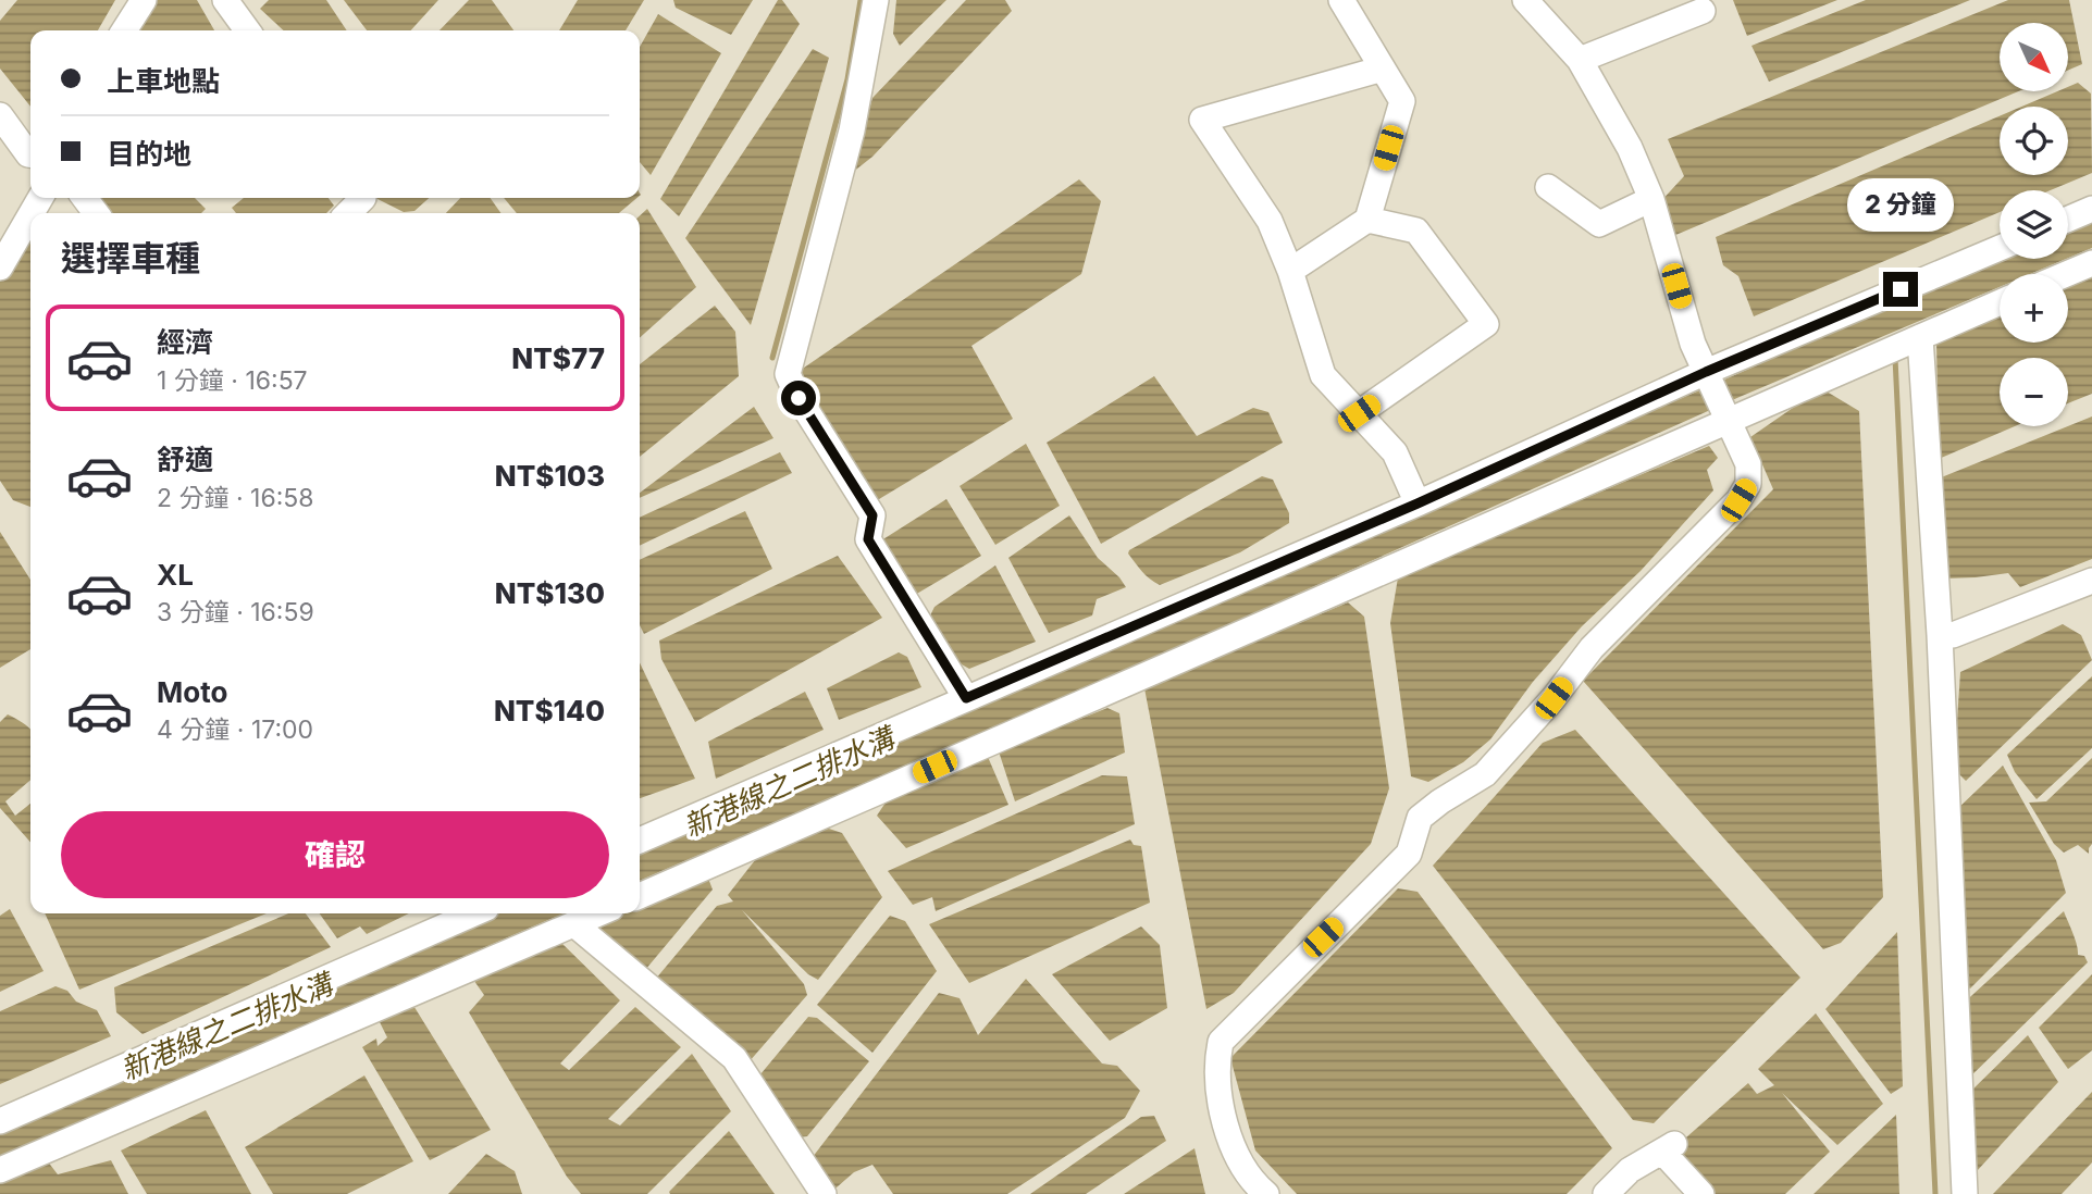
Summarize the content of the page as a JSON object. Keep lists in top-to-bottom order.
{
  "water": ["新港線之二排水溝"],
  "north": "bottom right",
  "page": {
    "map_buttons": ["+", "−"],
    "banner": ["上車地點", "目的地"],
    "bubble": "2 分鐘",
    "heading": "選擇車種",
    "list": [
      {
        "name": "經濟",
        "note": "1 分鐘 · 16:57",
        "value": "NT$77"
      },
      {
        "name": "舒適",
        "note": "2 分鐘 · 16:58",
        "value": "NT$103"
      },
      {
        "name": "XL",
        "note": "3 分鐘 · 16:59",
        "value": "NT$130"
      },
      {
        "name": "Moto",
        "note": "4 分鐘 · 17:00",
        "value": "NT$140"
      }
    ],
    "buttons": "確認"
  }
}
